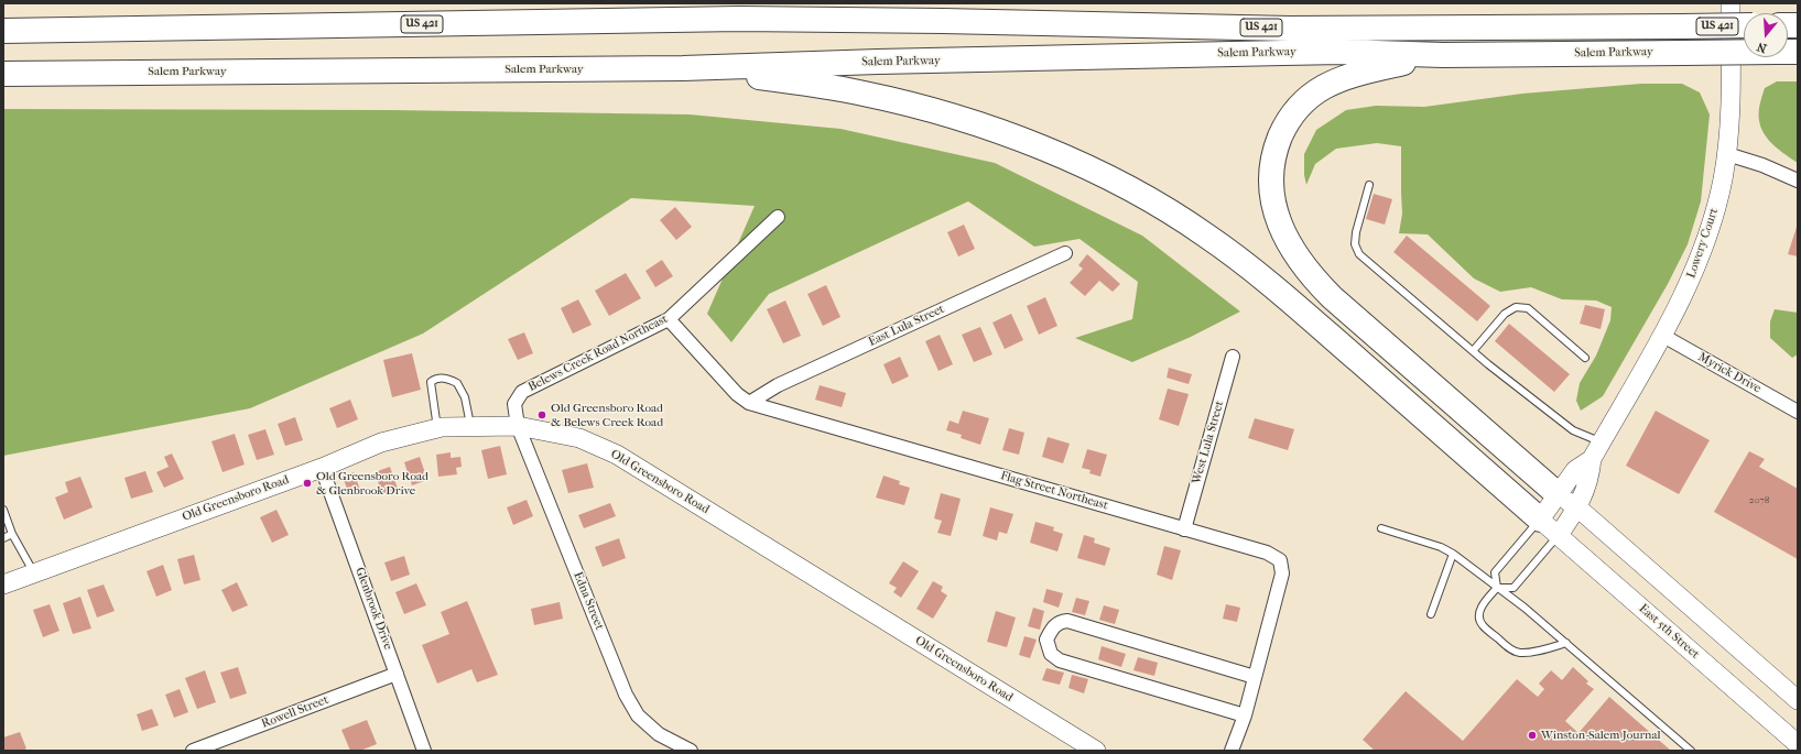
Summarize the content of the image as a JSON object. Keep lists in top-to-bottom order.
{
  "streets": {
    "highway": ["US 421", "Salem Parkway"],
    "main road": ["Lowery Court", "Old Greensboro Road", "East 5th Street"],
    "street": [
      "East Lula Street",
      "Belews Creek Road Northeast",
      "Myrick Drive",
      "West Lula Street",
      "Flag Street Northeast",
      "Edna Street",
      "Glenbrook Drive",
      "Rowell Street"
    ]
  },
  "crossings": [
    ["Lowery Court", "Myrick Drive"],
    ["Lowery Court", "East 5th Street"],
    ["East Lula Street", "Flag Street Northeast"],
    ["Belews Creek Road Northeast", "Old Greensboro Road"],
    ["Belews Creek Road Northeast", "Flag Street Northeast"],
    ["Belews Creek Road Northeast", "Edna Street"],
    ["West Lula Street", "Flag Street Northeast"],
    ["Old Greensboro Road", "Edna Street"],
    ["Old Greensboro Road", "Glenbrook Drive"],
    ["Glenbrook Drive", "Rowell Street"]
  ],
  "places": ["Old Greensboro Road & Belews Creek Road", "Old Greensboro Road & Glenbrook Drive", "Winston-Salem Journal"],
  "house_numbers": ["2078"],
  "north": "bottom"
}
